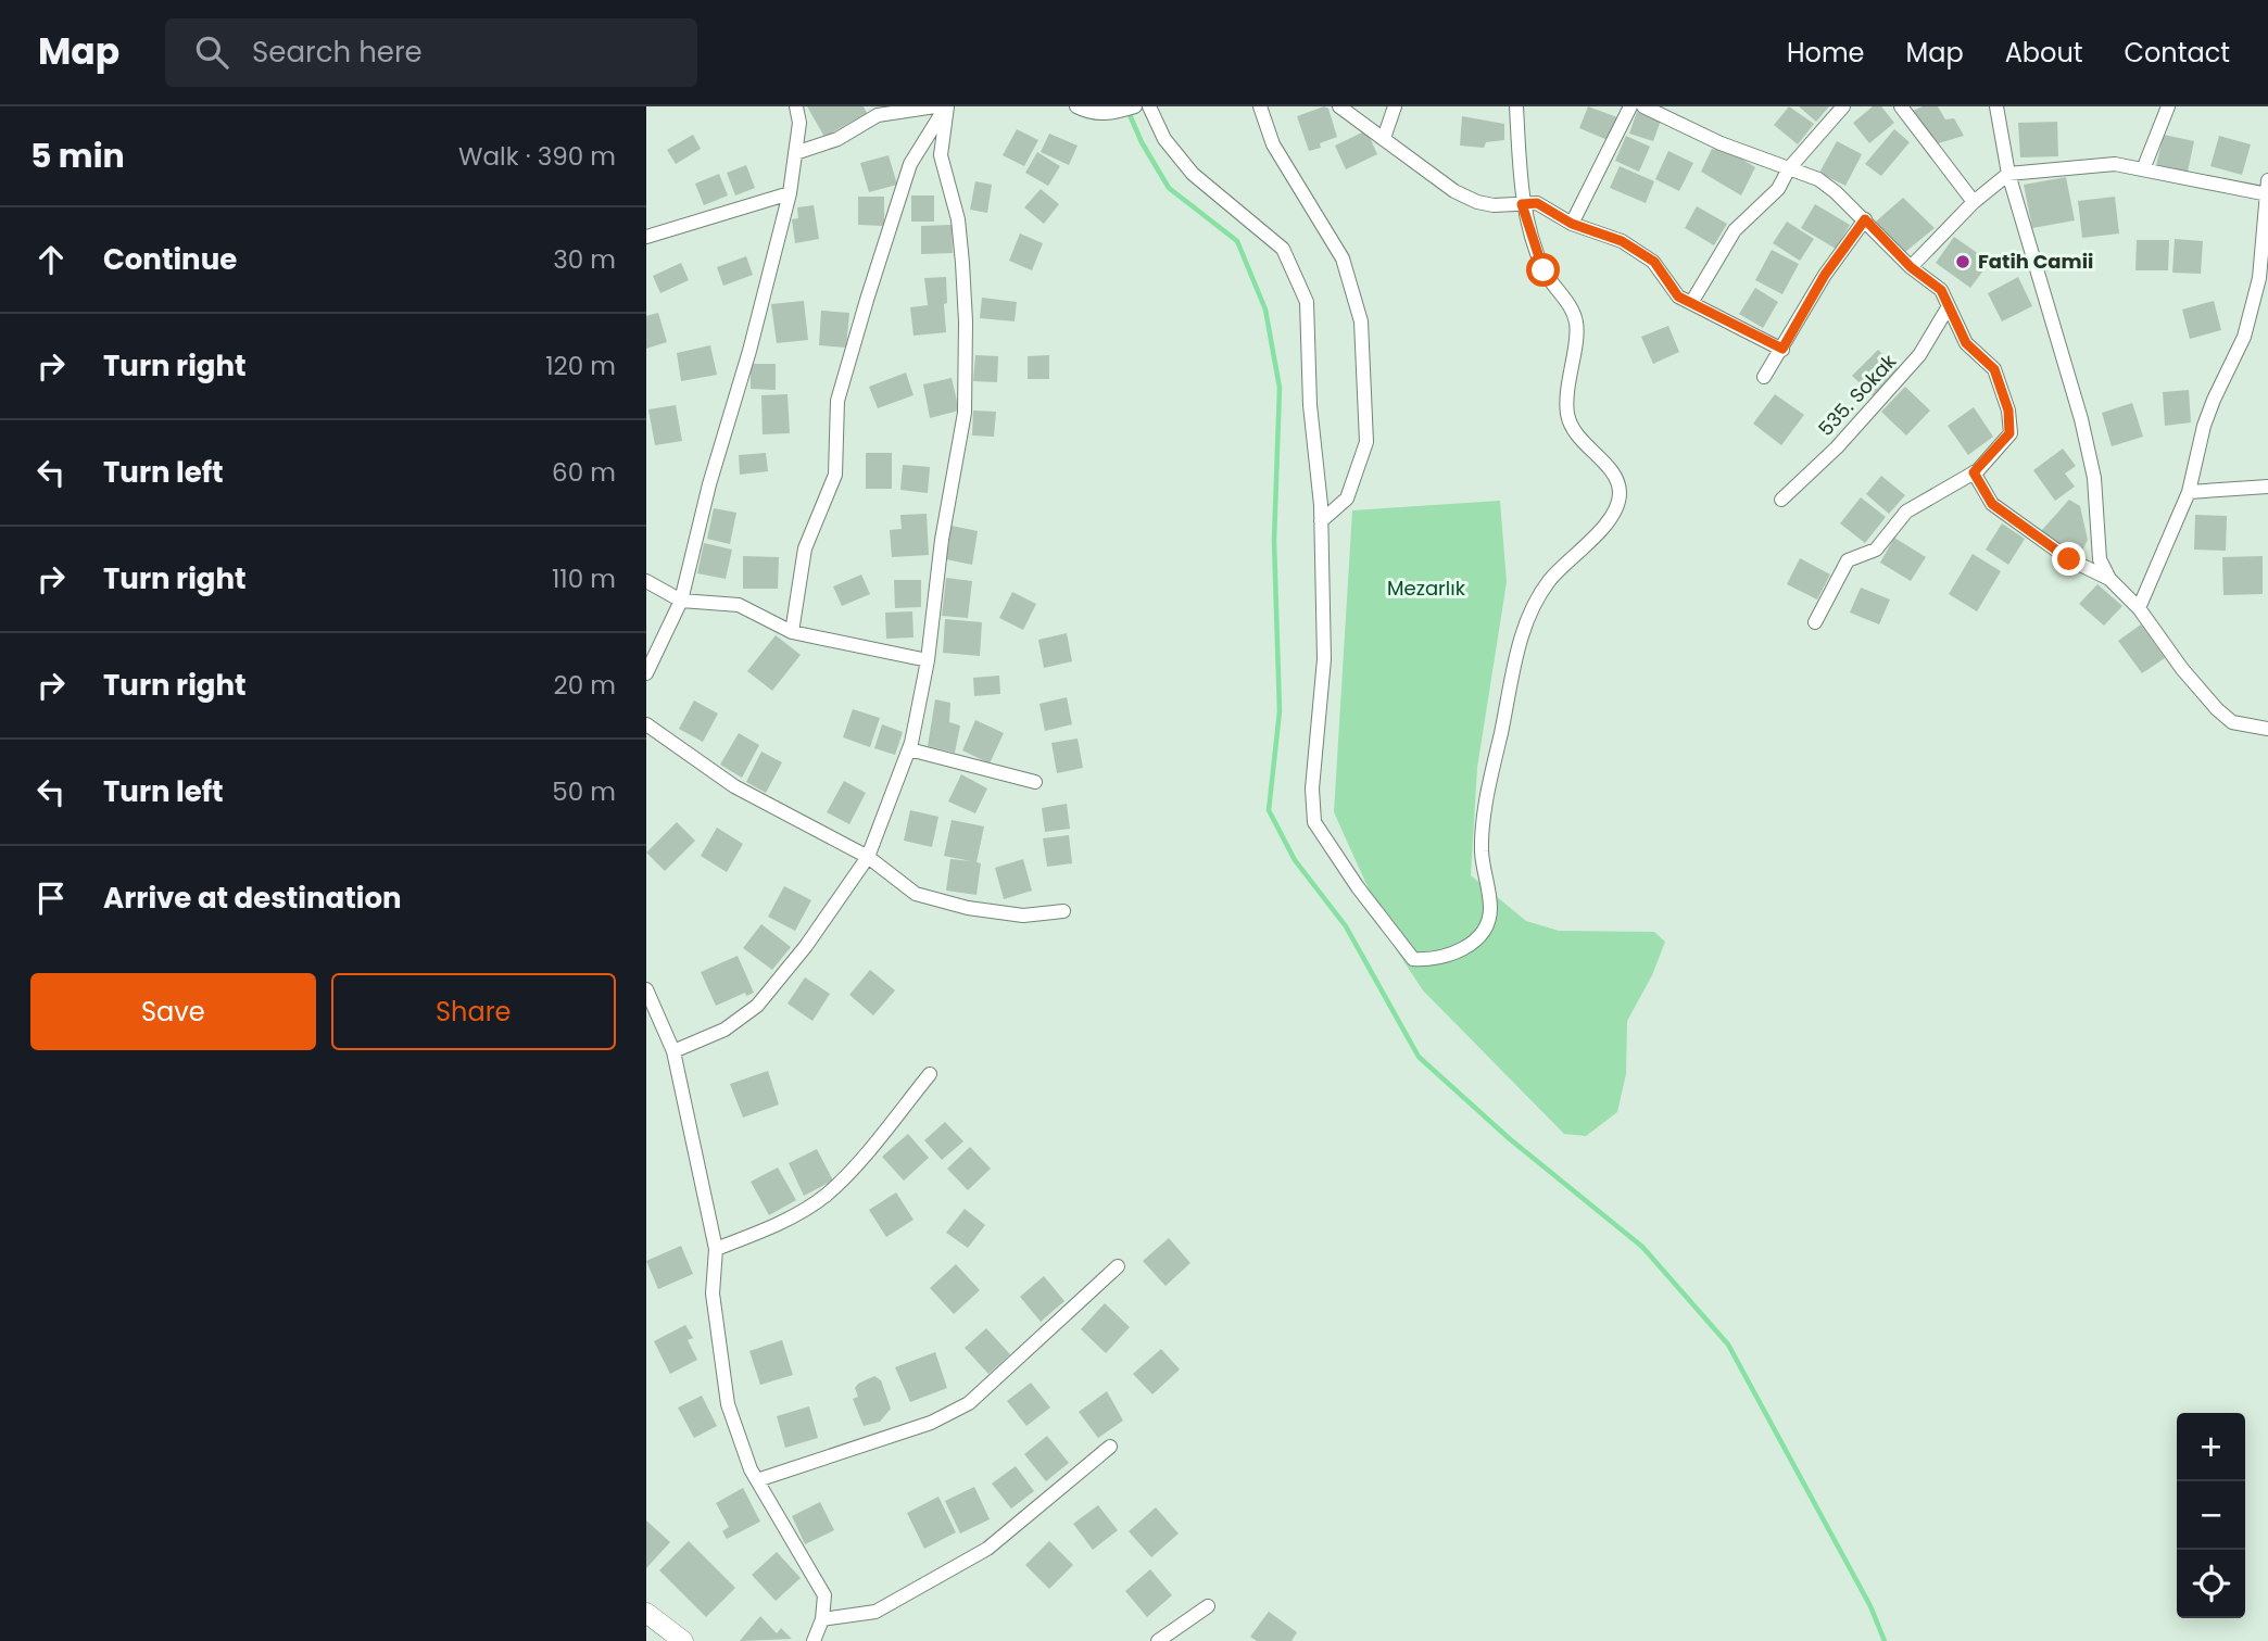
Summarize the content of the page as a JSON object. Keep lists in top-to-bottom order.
{
  "streets": {
    "street": ["535. Sokak"]
  },
  "parks": ["Mezarlık"],
  "places": ["Fatih Camii"],
  "page": {
    "header": "Map",
    "search": "Search here",
    "nav": [
      "Home",
      "Map",
      "About",
      "Contact"
    ],
    "heading": ["5 min", "Walk · 390 m"],
    "list": [
      ["Continue", "30 m"],
      ["Turn right", "120 m"],
      ["Turn left", "60 m"],
      ["Turn right", "110 m"],
      ["Turn right", "20 m"],
      ["Turn left", "50 m"],
      "Arrive at destination"
    ],
    "buttons": ["Save", "Share"],
    "map_buttons": ["+", "−"]
  }
}
